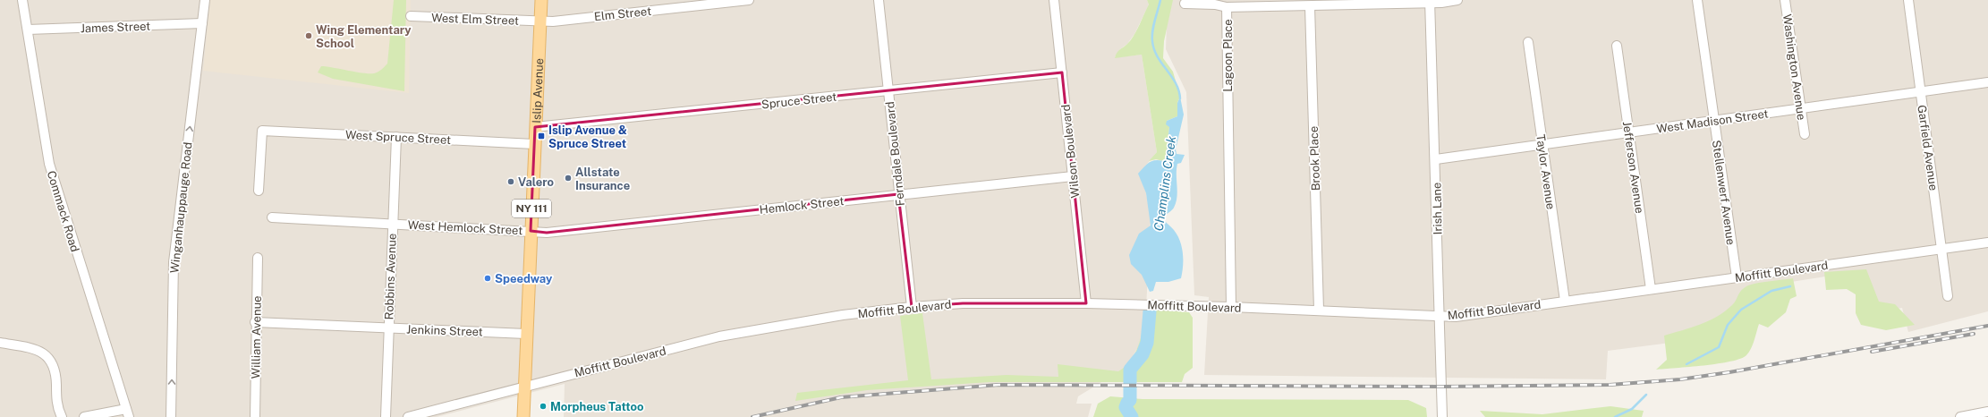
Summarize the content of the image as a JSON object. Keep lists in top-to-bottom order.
{
  "streets": {
    "main road": ["Islip Avenue", "NY 111"],
    "street": [
      "Elm Street",
      "West Elm Street",
      "James Street",
      "Lagoon Place",
      "Washington Avenue",
      "Spruce Street",
      "West Madison Street",
      "West Spruce Street",
      "Garfield Avenue",
      "Wilson Boulevard",
      "Ferndale Boulevard",
      "Brook Place",
      "Jefferson Avenue",
      "Taylor Avenue",
      "Stellenwerf Avenue",
      "Hemlock Street",
      "Winganhauppauge Road",
      "Irish Lane",
      "Commack Road",
      "West Hemlock Street",
      "Moffitt Boulevard",
      "Robbins Avenue",
      "Jenkins Street",
      "William Avenue"
    ]
  },
  "crossings": [
    ["Elm Street", "West Elm Street"],
    ["Elm Street", "Islip Avenue"],
    ["West Elm Street", "Islip Avenue"],
    ["James Street", "Winganhauppauge Road"],
    ["James Street", "Commack Road"],
    ["Lagoon Place", "Brook Place"],
    ["Lagoon Place", "Irish Lane"],
    ["Lagoon Place", "Moffitt Boulevard"],
    ["Washington Avenue", "West Madison Street"],
    ["Islip Avenue", "Spruce Street"],
    ["Islip Avenue", "West Spruce Street"],
    ["Islip Avenue", "Hemlock Street"],
    ["Islip Avenue", "West Hemlock Street"],
    ["Islip Avenue", "Moffitt Boulevard"],
    ["Islip Avenue", "Jenkins Street"],
    ["Spruce Street", "Wilson Boulevard"],
    ["Spruce Street", "Ferndale Boulevard"],
    ["West Madison Street", "Garfield Avenue"],
    ["West Madison Street", "Jefferson Avenue"],
    ["West Madison Street", "Taylor Avenue"],
    ["West Madison Street", "Stellenwerf Avenue"],
    ["West Madison Street", "Irish Lane"],
    ["West Spruce Street", "Robbins Avenue"],
    ["Garfield Avenue", "Moffitt Boulevard"],
    ["Wilson Boulevard", "Hemlock Street"],
    ["Wilson Boulevard", "Moffitt Boulevard"],
    ["Ferndale Boulevard", "Hemlock Street"],
    ["Ferndale Boulevard", "Moffitt Boulevard"],
    ["Brook Place", "Moffitt Boulevard"],
    ["Jefferson Avenue", "Moffitt Boulevard"],
    ["Taylor Avenue", "Moffitt Boulevard"],
    ["Stellenwerf Avenue", "Moffitt Boulevard"],
    ["Hemlock Street", "West Hemlock Street"],
    ["Irish Lane", "Moffitt Boulevard"],
    ["West Hemlock Street", "Robbins Avenue"],
    ["Robbins Avenue", "Jenkins Street"],
    ["Jenkins Street", "William Avenue"]
  ],
  "one_way": ["Winganhauppauge Road"],
  "water": ["Champlins Creek"],
  "places": {
    "other": [
      "Wing Elementary School",
      "Allstate Insurance",
      "Valero",
      "Speedway",
      "Morpheus Tattoo"
    ],
    "transit": ["Islip Avenue & Spruce Street"]
  }
}
